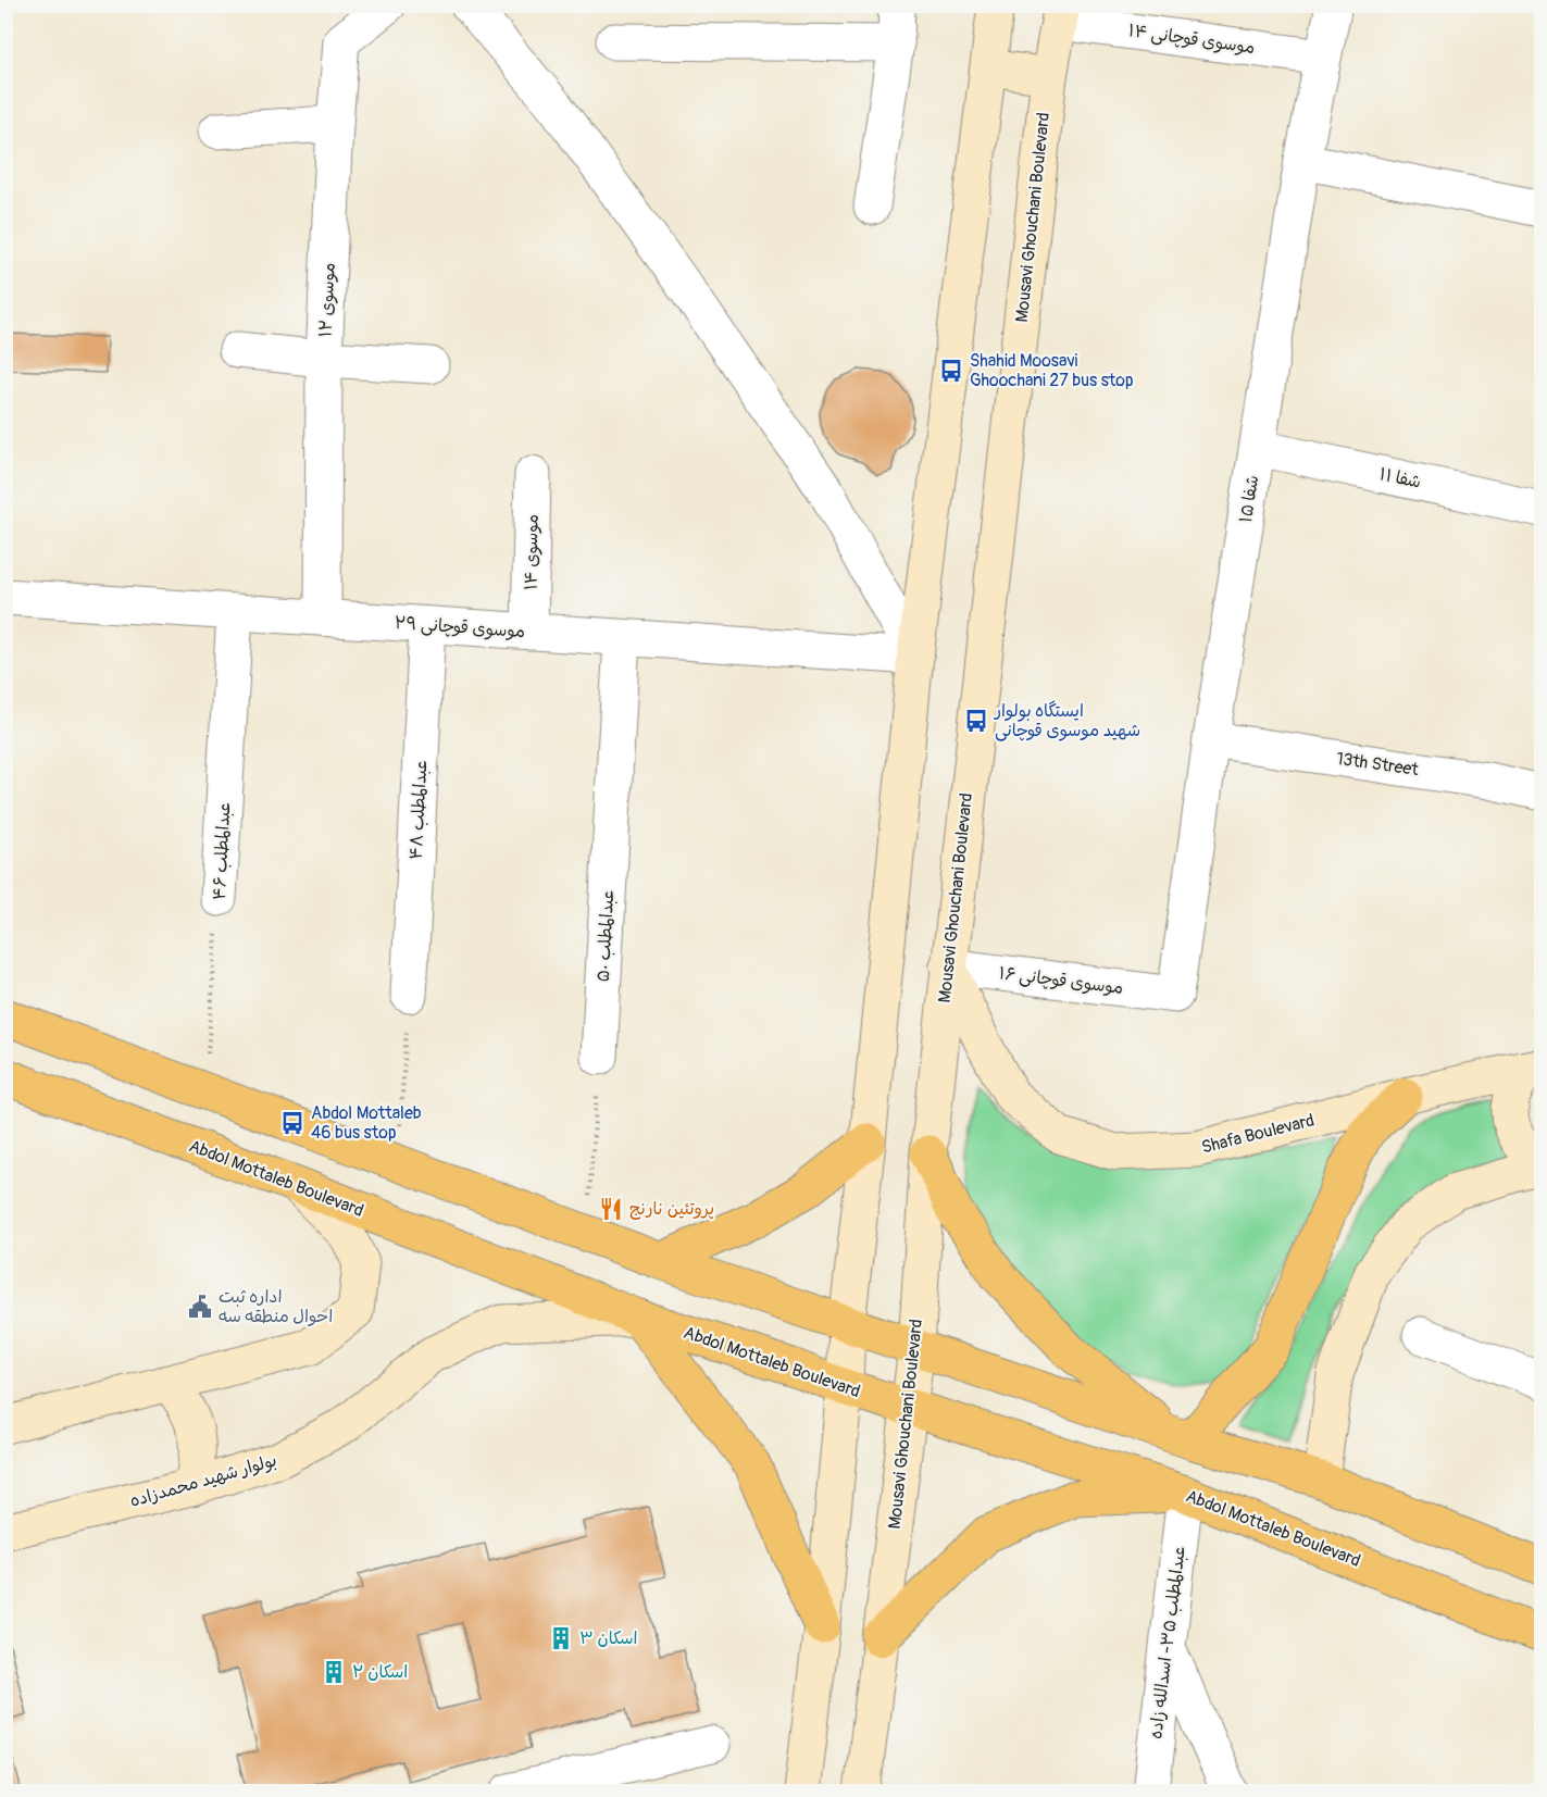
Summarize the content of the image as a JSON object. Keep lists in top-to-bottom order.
{
  "streets": {
    "main road": ["Abdol Mottaleb Boulevard"],
    "street": [
      "موسوی قوچانی ۱۴",
      "Mousavi Ghouchani Boulevard",
      "موسوی ۱۲",
      "شفا ۱۱",
      "شفا ۱۵",
      "موسوی ۱۴",
      "موسوی قوچانی ۲۹",
      "13th Street",
      "عبدالمطلب ۴۸",
      "عبدالمطلب ۴۶",
      "عبدالمطلب ۵۰",
      "موسوی قوچانی ۱۶",
      "Shafa Boulevard",
      "بولوار شهید محمدزاده",
      "عبدالمطلب ۳۵- اسدالله زاده"
    ]
  },
  "crossings": [
    ["موسوی قوچانی ۱۴", "Mousavi Ghouchani Boulevard"],
    ["موسوی قوچانی ۱۴", "شفا ۱۵"],
    ["Mousavi Ghouchani Boulevard", "موسوی قوچانی ۱۶"],
    ["Mousavi Ghouchani Boulevard", "Shafa Boulevard"],
    ["Mousavi Ghouchani Boulevard", "Abdol Mottaleb Boulevard"],
    ["موسوی ۱۲", "موسوی قوچانی ۲۹"],
    ["شفا ۱۱", "شفا ۱۵"],
    ["شفا ۱۵", "13th Street"],
    ["شفا ۱۵", "موسوی قوچانی ۱۶"],
    ["موسوی ۱۴", "موسوی قوچانی ۲۹"],
    ["موسوی قوچانی ۲۹", "عبدالمطلب ۴۸"],
    ["موسوی قوچانی ۲۹", "عبدالمطلب ۴۶"],
    ["موسوی قوچانی ۲۹", "عبدالمطلب ۵۰"],
    ["موسوی قوچانی ۱۶", "Shafa Boulevard"],
    ["Abdol Mottaleb Boulevard", "بولوار شهید محمدزاده"],
    ["Abdol Mottaleb Boulevard", "عبدالمطلب ۳۵- اسدالله زاده"]
  ],
  "places": {
    "bus stop": ["Shahid Moosavi Ghoochani 27 bus stop", "ایستگاه بولوار شهید موسوی قوچانی", "Abdol Mottaleb 46 bus stop"],
    "restaurant": ["پروتئین نارنج"],
    "public building": ["اداره ثبت احوال منطقه سه"],
    "building": ["اسکان ۳", "اسکان ۲"]
  }
}
